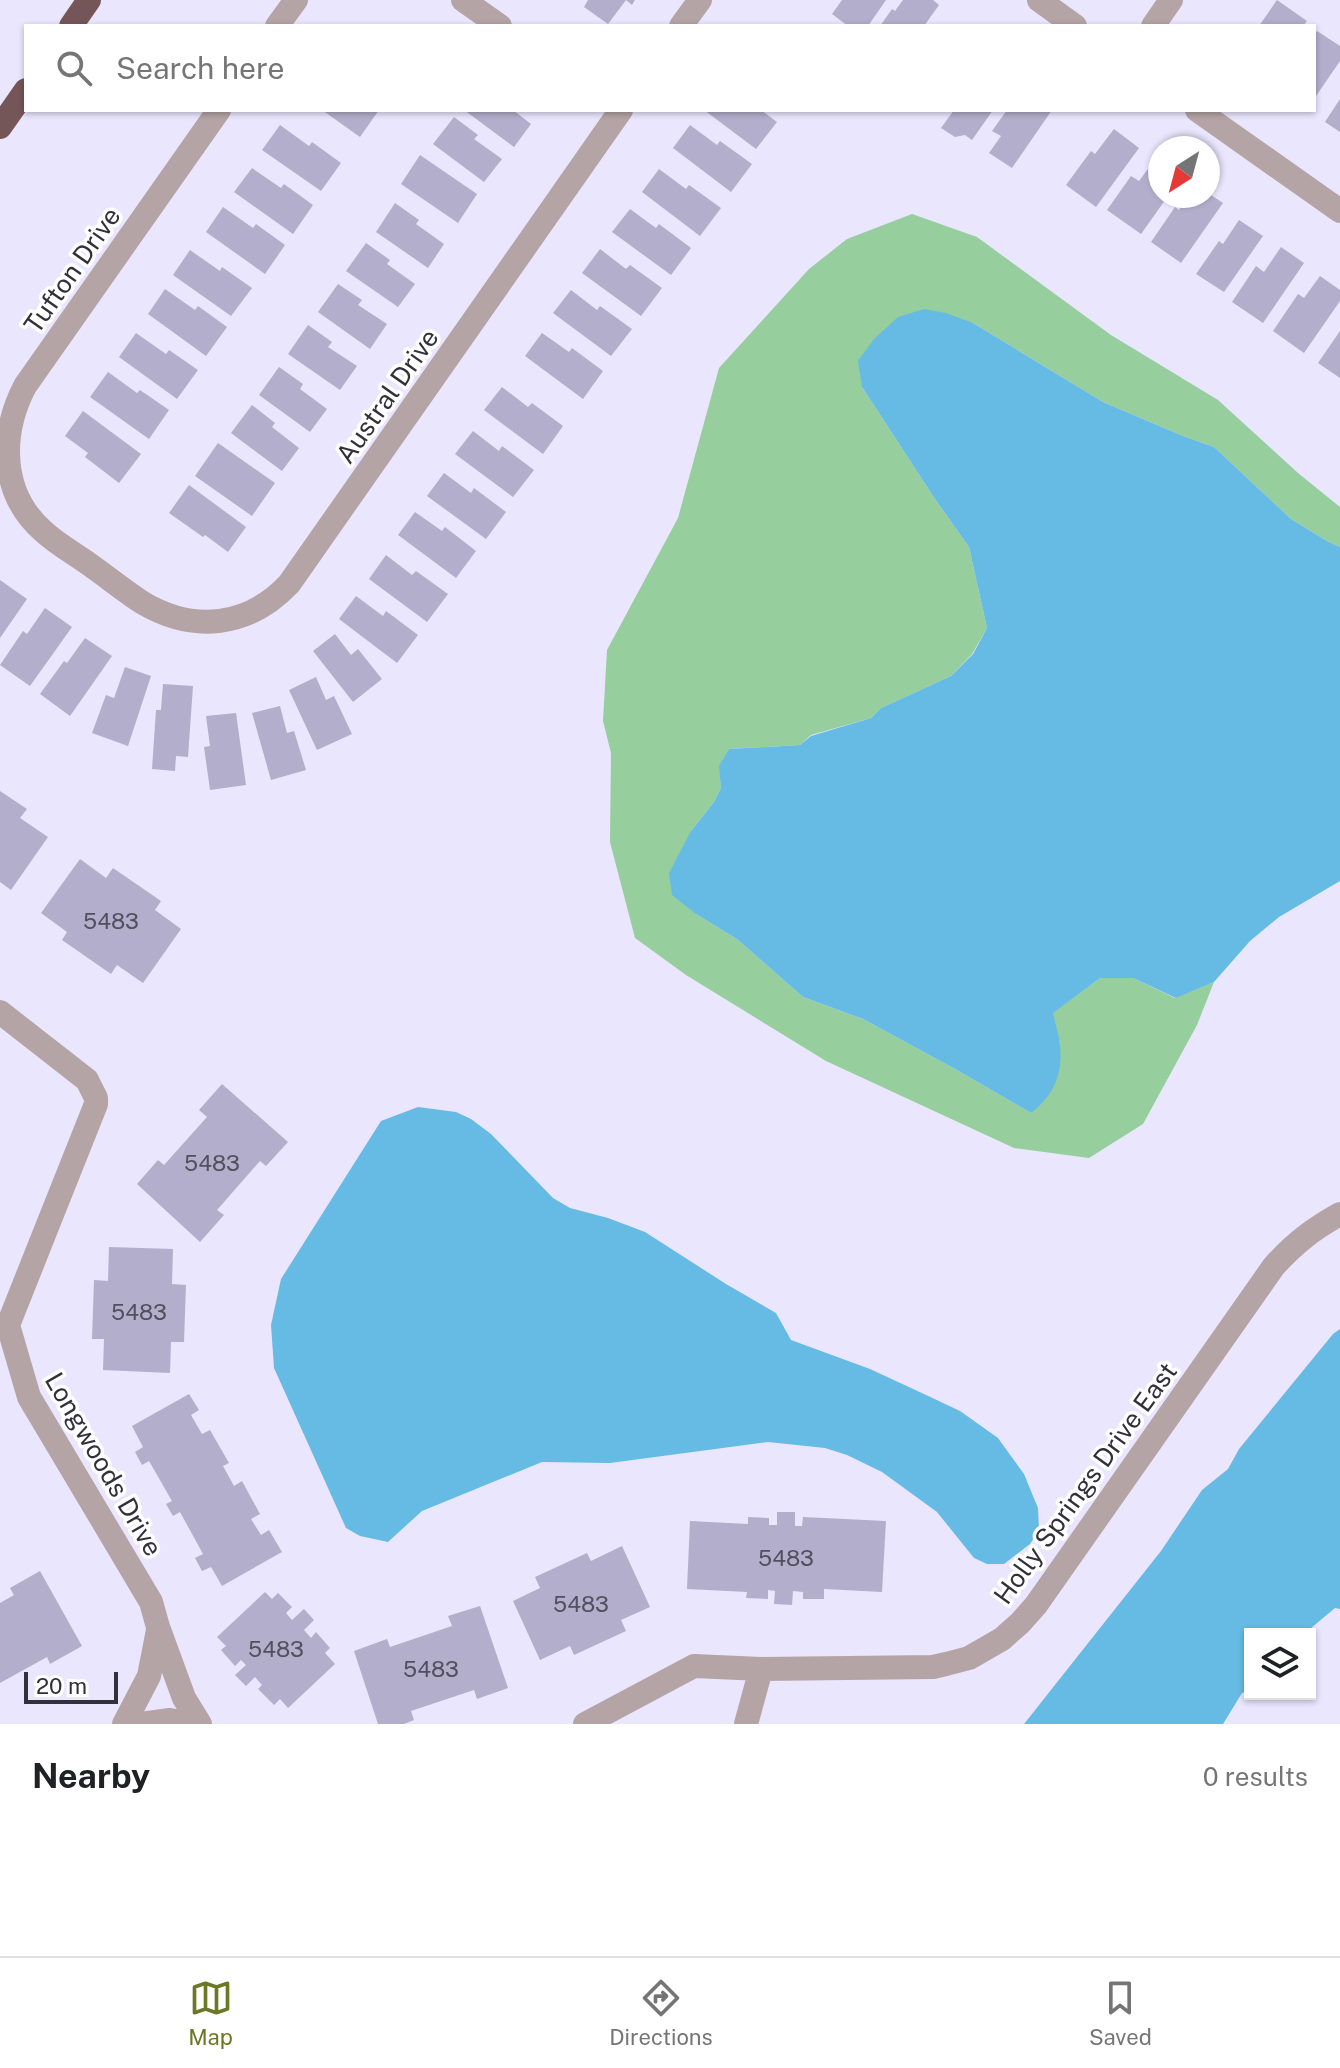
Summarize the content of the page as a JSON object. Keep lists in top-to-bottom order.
{
  "streets": {
    "street": [
      "Tufton Drive",
      "Austral Drive",
      "Longwoods Drive",
      "Holly Springs Drive East"
    ]
  },
  "crossings": [
    ["Tufton Drive", "Austral Drive"]
  ],
  "house_numbers": [
    "5483",
    "5483",
    "5483",
    "5483",
    "5483",
    "5483",
    "5483"
  ],
  "scale_bar": "20 m",
  "north": "bottom left",
  "page": {
    "search": "Search here",
    "scale": "20 m",
    "heading": ["Nearby", "0 results"],
    "nav": ["Map", "Directions", "Saved"]
  }
}
